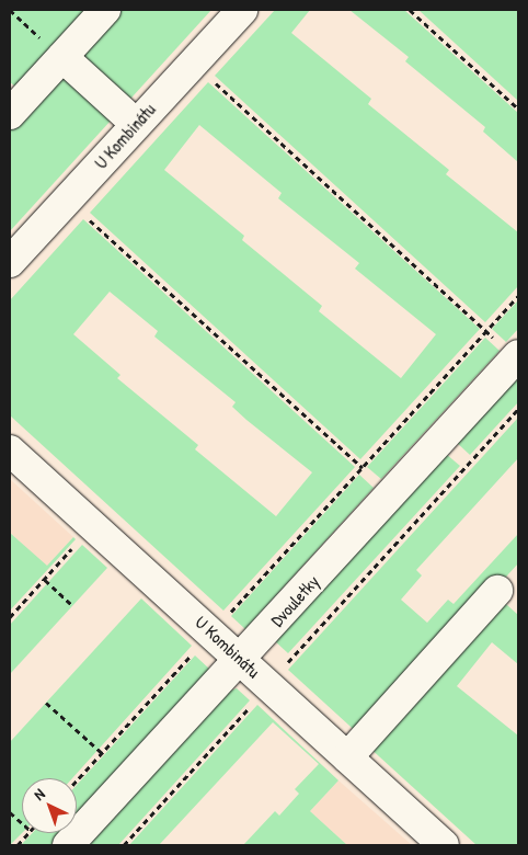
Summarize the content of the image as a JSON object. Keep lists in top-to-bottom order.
{
  "streets": {
    "street": ["U Kombinátu", "Dvouletky"]
  },
  "crossings": [
    ["U Kombinátu", "Dvouletky"]
  ],
  "north": "top left"
}
